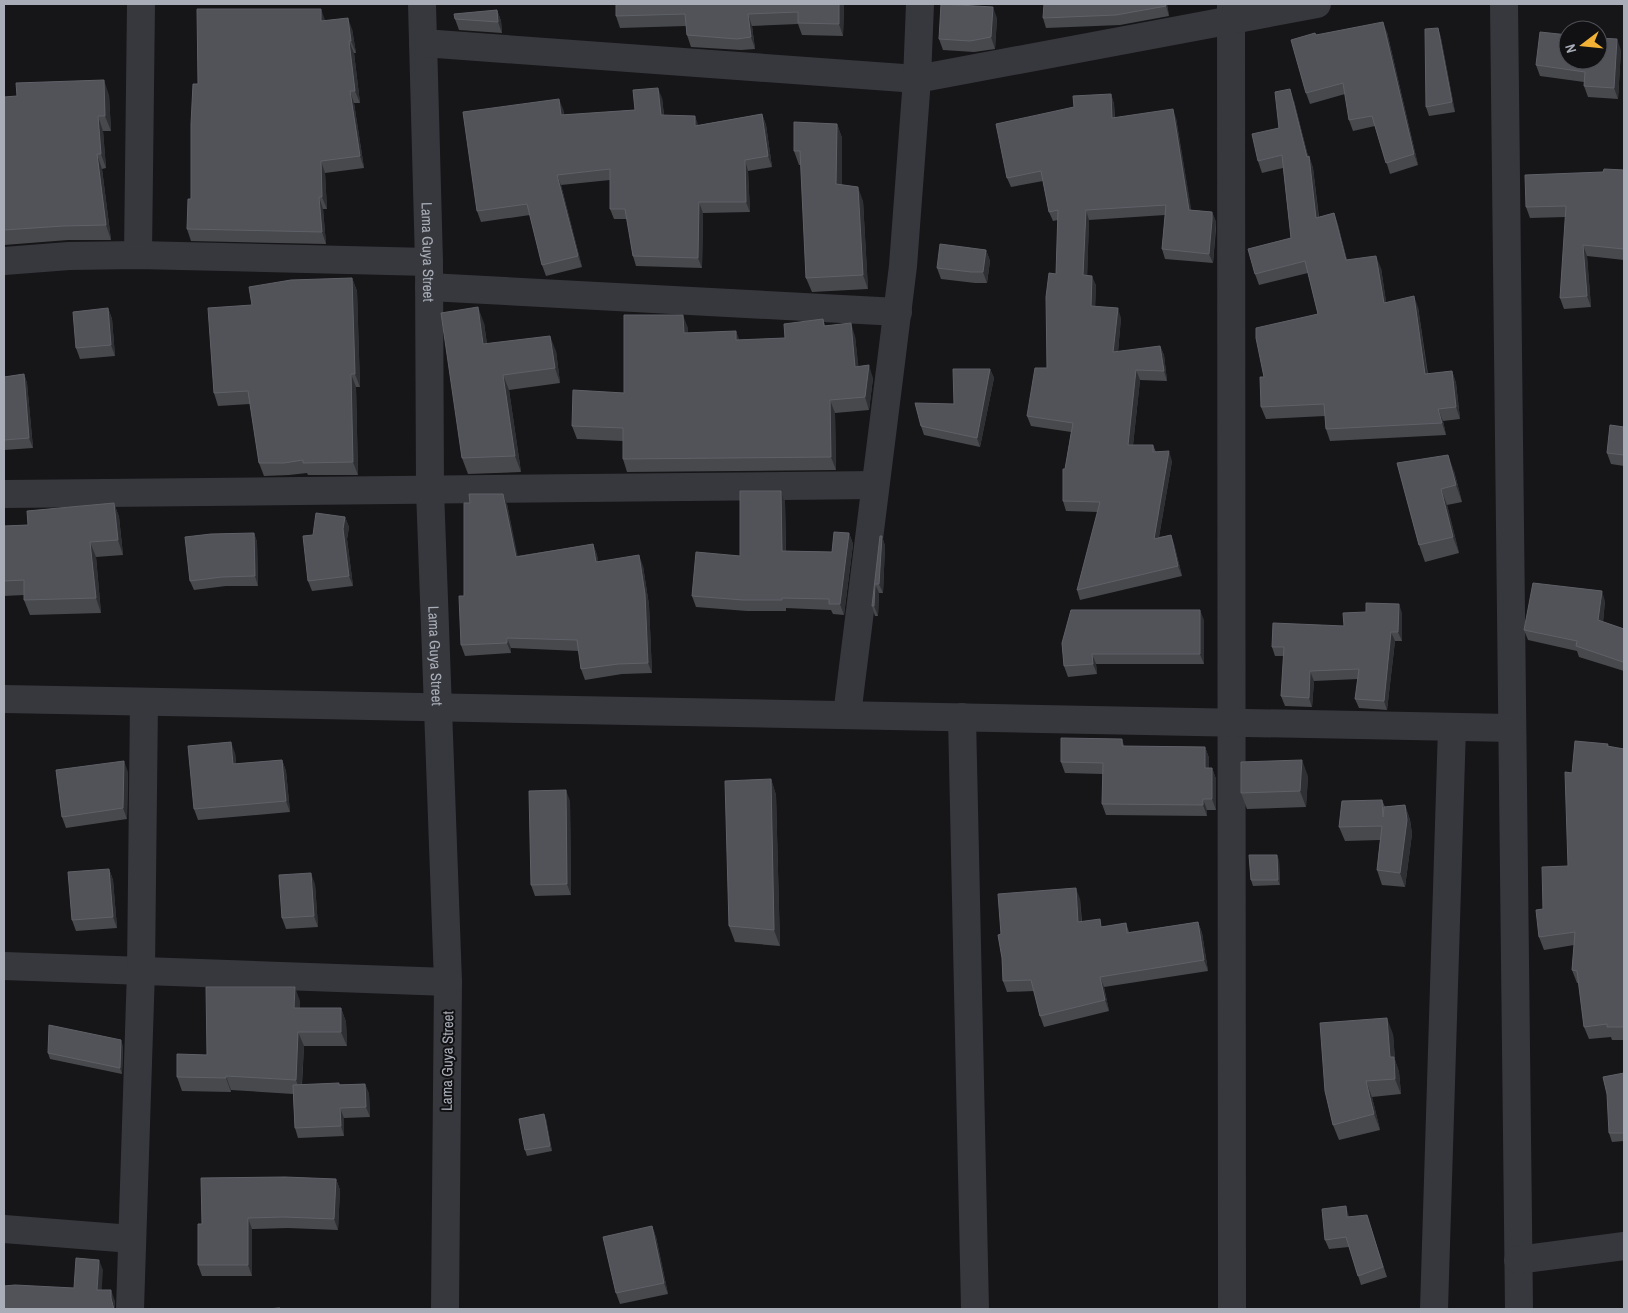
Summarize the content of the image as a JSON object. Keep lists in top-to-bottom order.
{
  "streets": {
    "street": ["Lama Guya Street"]
  },
  "north": "left"
}
